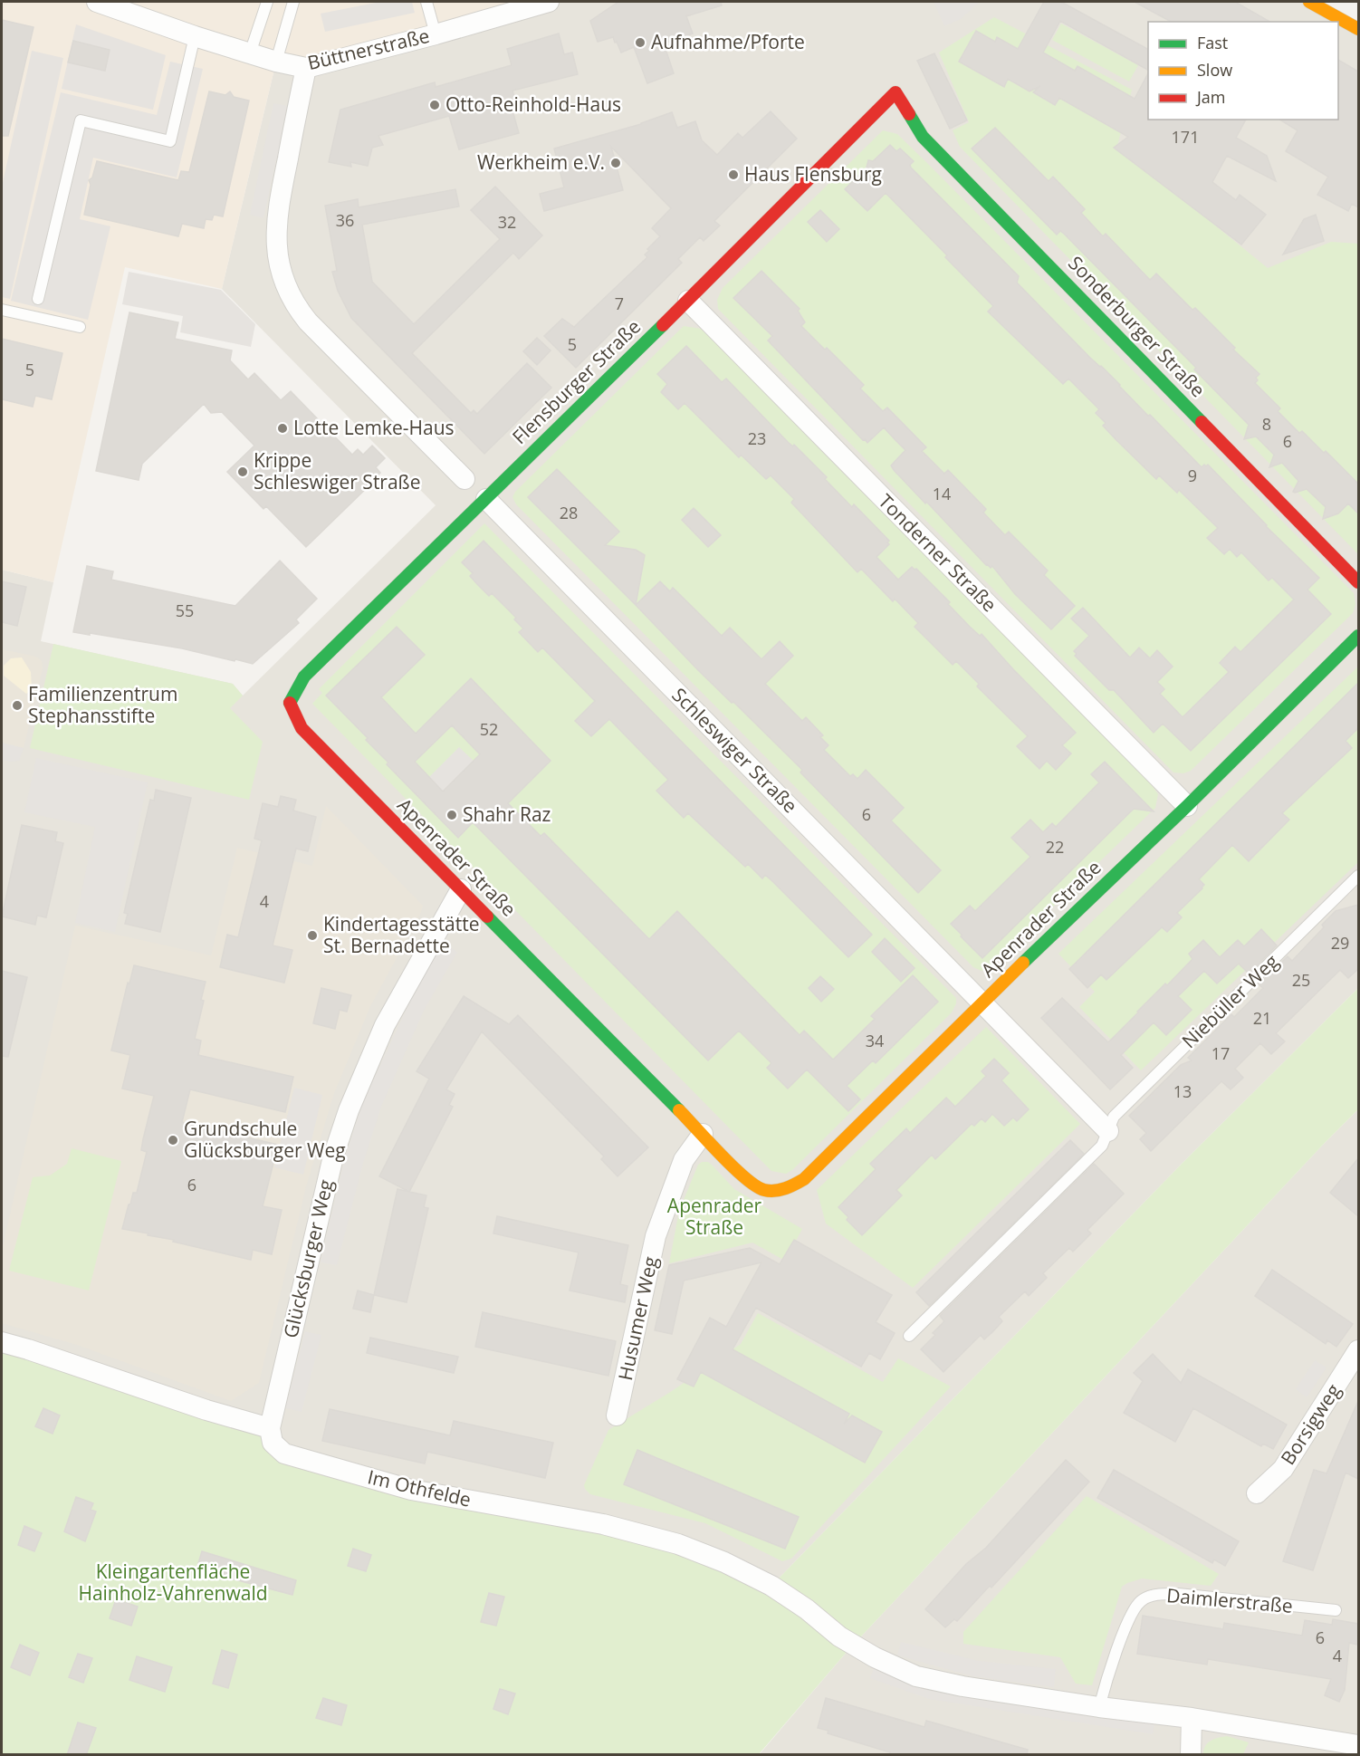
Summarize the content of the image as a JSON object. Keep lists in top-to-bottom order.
{
  "streets": {
    "street": [
      "Büttnerstraße",
      "Sonderburger Straße",
      "Flensburger Straße",
      "Tonderner Straße",
      "Schleswiger Straße",
      "Apenrader Straße",
      "Glücksburger Weg",
      "Husumer Weg",
      "Borsigweg",
      "Im Othfelde"
    ],
    "lane": ["Niebüller Weg", "Daimlerstraße"]
  },
  "crossings": [
    ["Sonderburger Straße", "Flensburger Straße"],
    ["Flensburger Straße", "Tonderner Straße"],
    ["Flensburger Straße", "Schleswiger Straße"],
    ["Flensburger Straße", "Apenrader Straße"],
    ["Tonderner Straße", "Apenrader Straße"],
    ["Schleswiger Straße", "Apenrader Straße"],
    ["Apenrader Straße", "Glücksburger Weg"],
    ["Apenrader Straße", "Husumer Weg"],
    ["Glücksburger Weg", "Im Othfelde"],
    ["Im Othfelde", "Daimlerstraße"]
  ],
  "parks": ["Apenrader Straße", "Kleingartenfläche Hainholz-Vahrenwald"],
  "places": [
    "Aufnahme/Pforte",
    "Otto-Reinhold-Haus",
    "Werkheim e.V.",
    "Haus Flensburg",
    "Lotte Lemke-Haus",
    "Krippe Schleswiger Straße",
    "Familienzentrum Stephansstifte",
    "Shahr Raz",
    "Kindertagesstätte St. Bernadette",
    "Grundschule Glücksburger Weg"
  ],
  "house_numbers": [
    "171",
    "36",
    "32",
    "7",
    "5",
    "5",
    "8",
    "23",
    "6",
    "9",
    "14",
    "28",
    "55",
    "52",
    "6",
    "22",
    "4",
    "29",
    "25",
    "21",
    "34",
    "17",
    "13",
    "6",
    "6",
    "4"
  ],
  "legend": ["Fast", "Slow", "Jam"]
}
